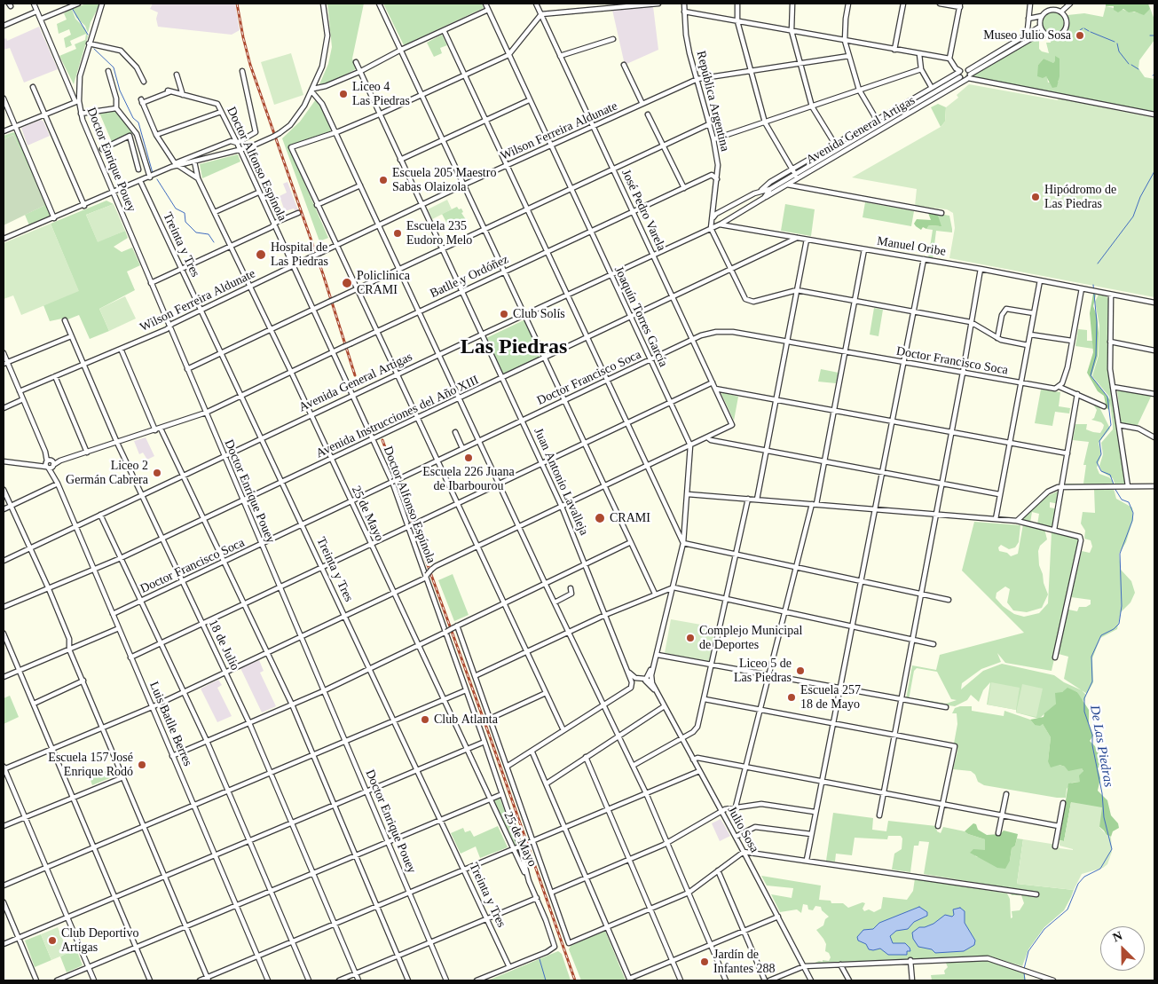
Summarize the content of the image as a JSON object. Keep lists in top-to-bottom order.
{
  "streets": {
    "street": [
      "República Argentina",
      "Avenida General Artigas",
      "Wilson Ferreira Aldunate",
      "Doctor Enrique Pouey",
      "Doctor Alfonso Espínola",
      "José Pedro Varela",
      "Treinta y Tres",
      "Manuel Oribe",
      "Batlle y Ordóñez",
      "Joaquín Torres García",
      "Doctor Francisco Soca",
      "Avenida Instrucciones del Año XIII",
      "Juan Antonio Lavalleja",
      "25 de Mayo",
      "18 de Julio",
      "Luis Batlle Berres",
      "Julio Sosa"
    ]
  },
  "crossings": [
    ["República Argentina", "Avenida General Artigas"],
    ["República Argentina", "Wilson Ferreira Aldunate"],
    ["República Argentina", "Batlle y Ordóñez"],
    ["Avenida General Artigas", "Doctor Enrique Pouey"],
    ["Avenida General Artigas", "Doctor Alfonso Espínola"],
    ["Avenida General Artigas", "José Pedro Varela"],
    ["Avenida General Artigas", "Treinta y Tres"],
    ["Avenida General Artigas", "Joaquín Torres García"],
    ["Avenida General Artigas", "Juan Antonio Lavalleja"],
    ["Avenida General Artigas", "25 de Mayo"],
    ["Avenida General Artigas", "18 de Julio"],
    ["Avenida General Artigas", "Luis Batlle Berres"],
    ["Wilson Ferreira Aldunate", "Doctor Enrique Pouey"],
    ["Wilson Ferreira Aldunate", "Doctor Alfonso Espínola"],
    ["Wilson Ferreira Aldunate", "José Pedro Varela"],
    ["Wilson Ferreira Aldunate", "Treinta y Tres"],
    ["Wilson Ferreira Aldunate", "Joaquín Torres García"],
    ["Wilson Ferreira Aldunate", "Juan Antonio Lavalleja"],
    ["Wilson Ferreira Aldunate", "25 de Mayo"],
    ["Wilson Ferreira Aldunate", "18 de Julio"],
    ["Wilson Ferreira Aldunate", "Luis Batlle Berres"],
    ["Doctor Enrique Pouey", "Batlle y Ordóñez"],
    ["Doctor Enrique Pouey", "Doctor Francisco Soca"],
    ["Doctor Enrique Pouey", "Avenida Instrucciones del Año XIII"],
    ["Doctor Alfonso Espínola", "Treinta y Tres"],
    ["Doctor Alfonso Espínola", "Batlle y Ordóñez"],
    ["Doctor Alfonso Espínola", "Doctor Francisco Soca"],
    ["Doctor Alfonso Espínola", "Avenida Instrucciones del Año XIII"],
    ["Doctor Alfonso Espínola", "25 de Mayo"],
    ["José Pedro Varela", "Batlle y Ordóñez"],
    ["José Pedro Varela", "Doctor Francisco Soca"],
    ["José Pedro Varela", "Avenida Instrucciones del Año XIII"],
    ["Treinta y Tres", "Batlle y Ordóñez"],
    ["Treinta y Tres", "Doctor Francisco Soca"],
    ["Treinta y Tres", "Avenida Instrucciones del Año XIII"],
    ["Manuel Oribe", "Avenida Instrucciones del Año XIII"],
    ["Batlle y Ordóñez", "Joaquín Torres García"],
    ["Batlle y Ordóñez", "Juan Antonio Lavalleja"],
    ["Batlle y Ordóñez", "25 de Mayo"],
    ["Batlle y Ordóñez", "18 de Julio"],
    ["Batlle y Ordóñez", "Luis Batlle Berres"],
    ["Joaquín Torres García", "Doctor Francisco Soca"],
    ["Joaquín Torres García", "Avenida Instrucciones del Año XIII"],
    ["Doctor Francisco Soca", "Juan Antonio Lavalleja"],
    ["Doctor Francisco Soca", "25 de Mayo"],
    ["Doctor Francisco Soca", "18 de Julio"],
    ["Doctor Francisco Soca", "Luis Batlle Berres"],
    ["Avenida Instrucciones del Año XIII", "Juan Antonio Lavalleja"],
    ["Avenida Instrucciones del Año XIII", "25 de Mayo"],
    ["Avenida Instrucciones del Año XIII", "18 de Julio"],
    ["Avenida Instrucciones del Año XIII", "Luis Batlle Berres"]
  ],
  "districts": ["Las Piedras"],
  "water": ["De Las Piedras"],
  "places": [
    "Museo Julio Sosa",
    "Liceo 4 Las Piedras",
    "Escuela 205 Maestro Sabas Olaizola",
    "Hipódromo de Las Piedras",
    "Escuela 235 Eudoro Melo",
    "Hospital de Las Piedras",
    "Policlinica CRAMI",
    "Club Solís",
    "Escuela 226 Juana de Ibarbourou",
    "Liceo 2 Germán Cabrera",
    "CRAMI",
    "Complejo Municipal de Deportes",
    "Liceo 5 de Las Piedras",
    "Escuela 257 18 de Mayo",
    "Club Atlanta",
    "Escuela 157 José Enrique Rodó",
    "Club Deportivo Artigas",
    "Jardín de Infantes 288"
  ],
  "north": "top left"
}
